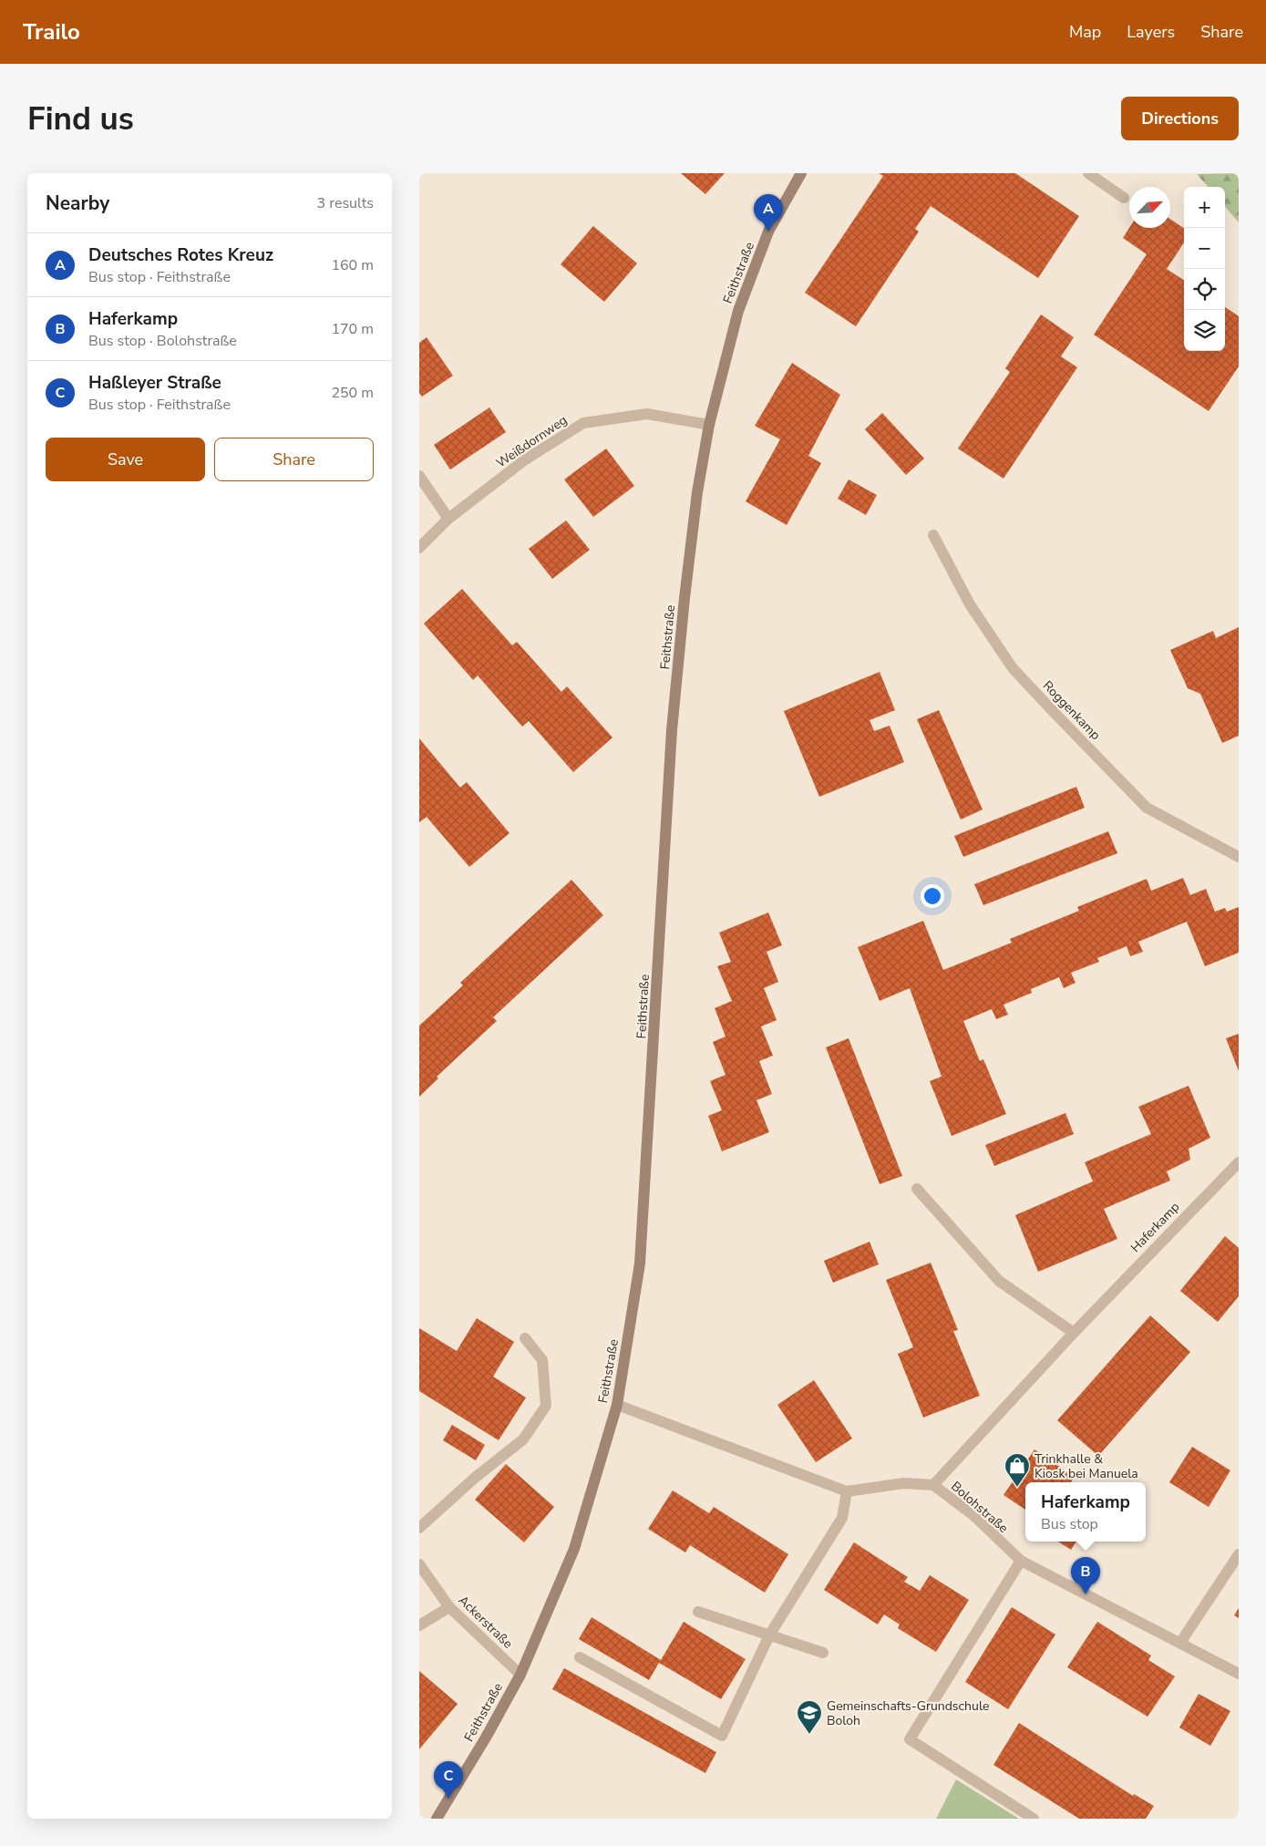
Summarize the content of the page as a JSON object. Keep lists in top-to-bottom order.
{
  "streets": {
    "main road": ["Feithstraße"],
    "street": [
      "Weißdornweg",
      "Roggenkamp",
      "Haferkamp",
      "Bolohstraße",
      "Ackerstraße"
    ]
  },
  "crossings": [
    ["Feithstraße", "Weißdornweg"],
    ["Feithstraße", "Bolohstraße"],
    ["Feithstraße", "Ackerstraße"],
    ["Haferkamp", "Bolohstraße"]
  ],
  "places": {
    "shop": ["Trinkhalle & Kiosk bei Manuela"],
    "school or university": ["Gemeinschafts-Grundschule Boloh"]
  },
  "north": "top right",
  "page": {
    "header": "Trailo",
    "nav": ["Map", "Layers", "Share"],
    "buttons": [
      "Directions",
      ["Save", "Share"]
    ],
    "title": "Find us",
    "heading": ["Nearby", "3 results"],
    "map_buttons": ["+", "−"],
    "pins": ["A", "B", "C"],
    "list": [
      {
        "mark": "A",
        "name": "Deutsches Rotes Kreuz",
        "note": "Bus stop · Feithstraße",
        "value": "160 m"
      },
      {
        "mark": "B",
        "name": "Haferkamp",
        "note": "Bus stop · Bolohstraße",
        "value": "170 m"
      },
      {
        "mark": "C",
        "name": "Haßleyer Straße",
        "note": "Bus stop · Feithstraße",
        "value": "250 m"
      }
    ],
    "popup": ["Haferkamp", "Bus stop"]
  }
}
